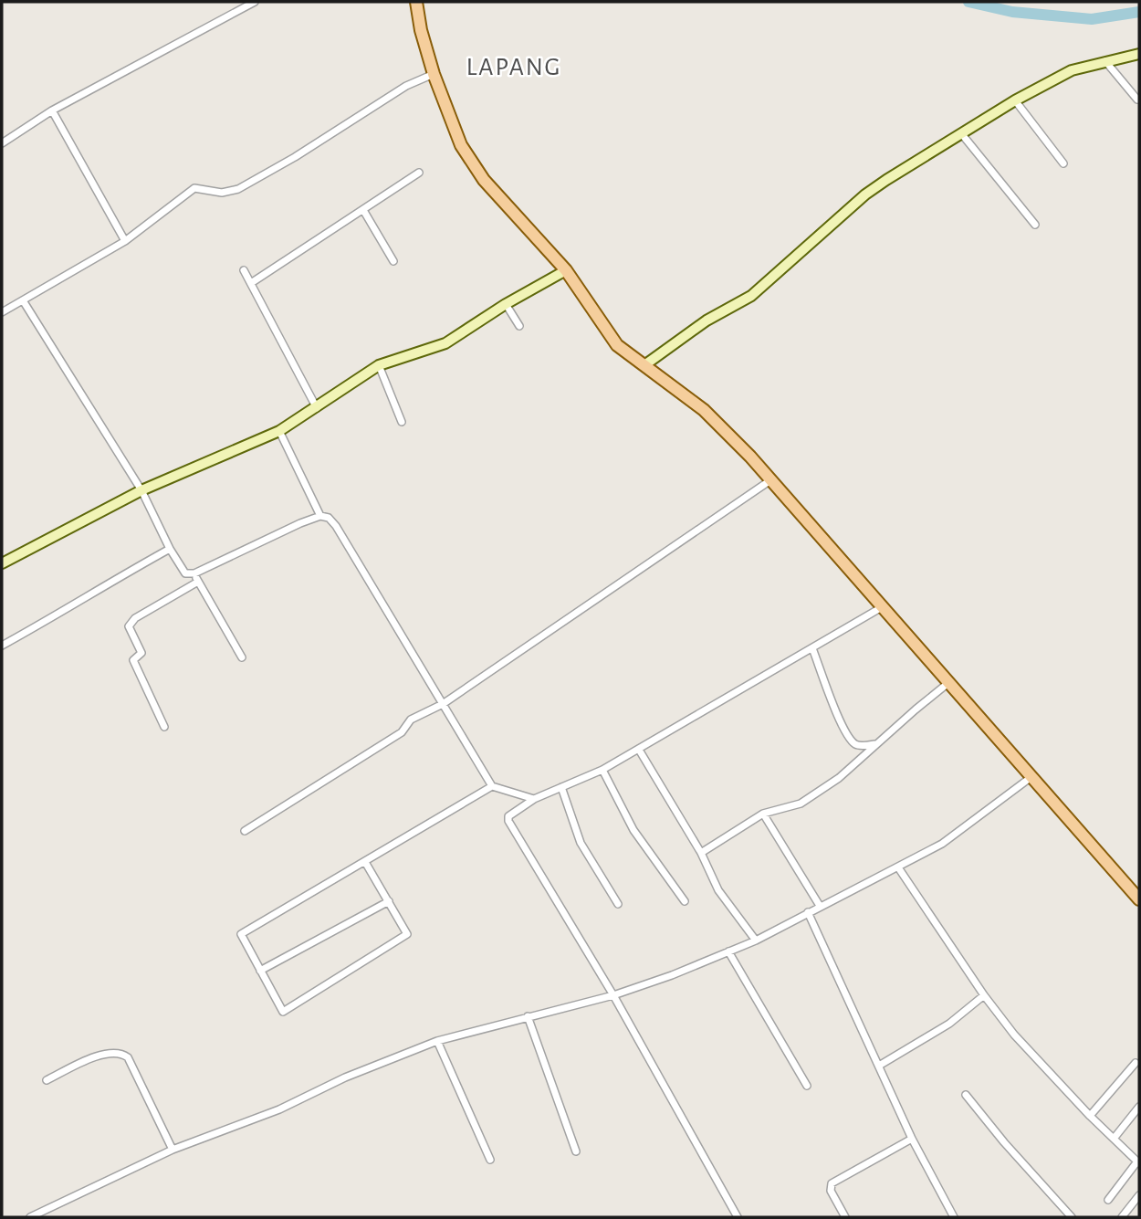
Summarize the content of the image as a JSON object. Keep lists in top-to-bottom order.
{
  "districts": ["LAPANG"]
}
